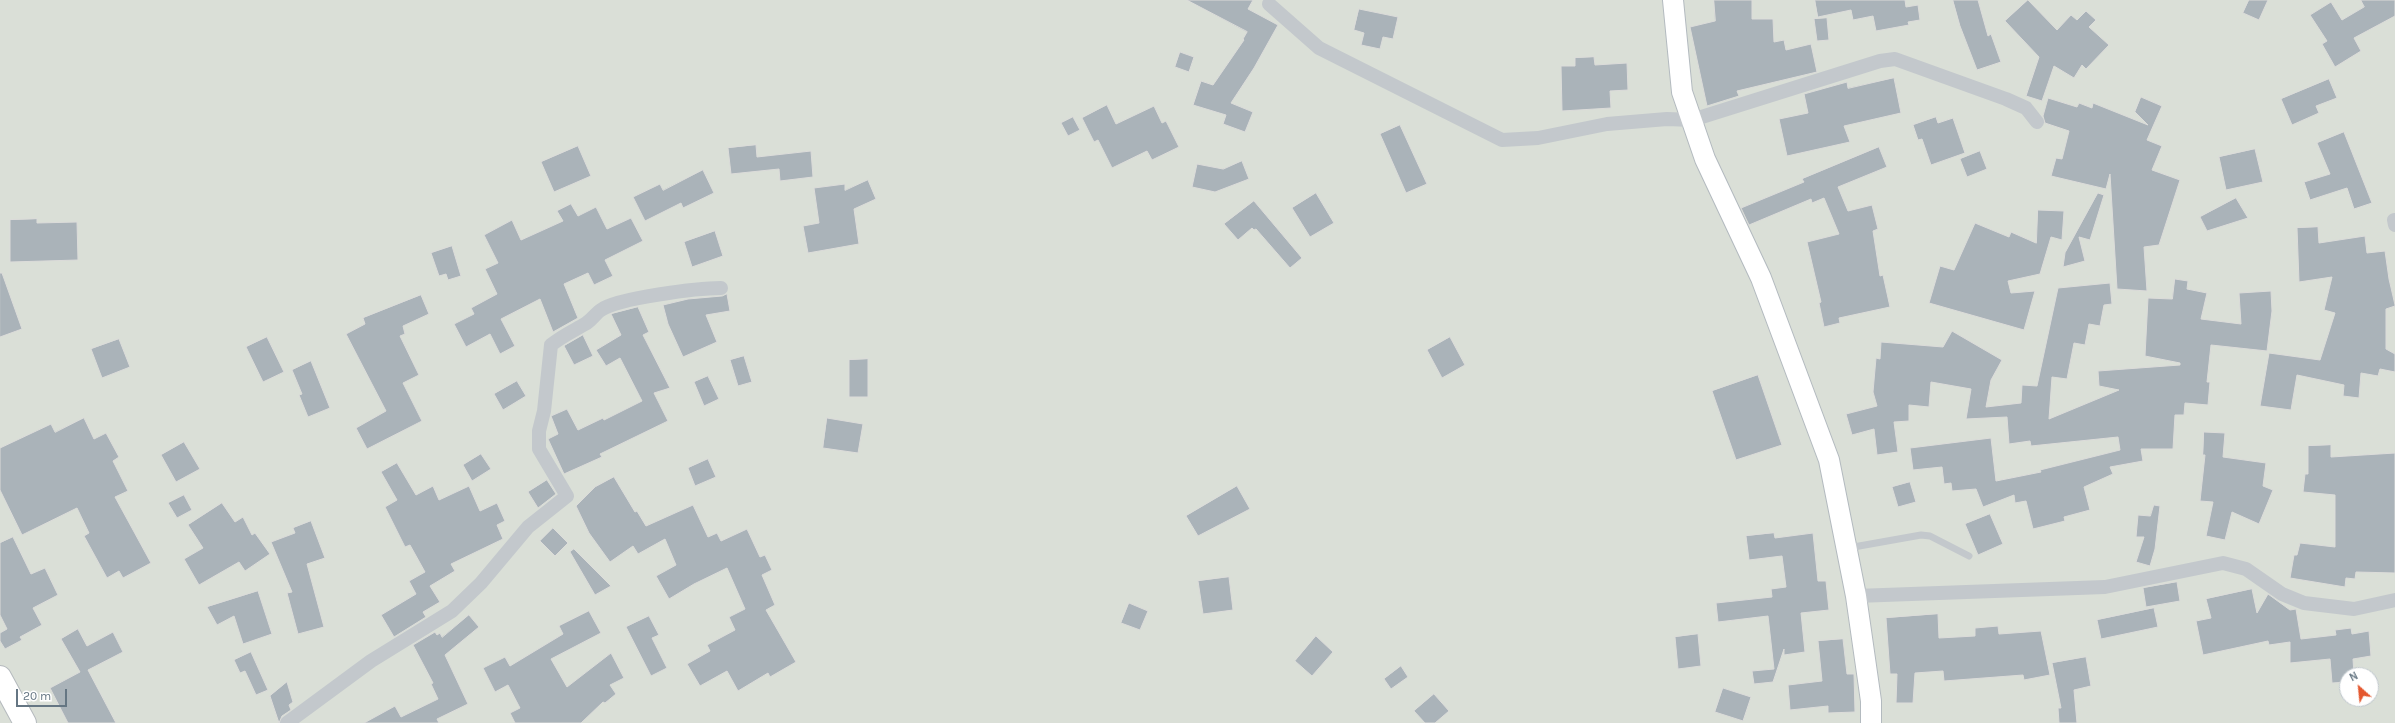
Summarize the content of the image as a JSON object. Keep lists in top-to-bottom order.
{
  "scale_bar": "20 m",
  "north": "top left"
}
